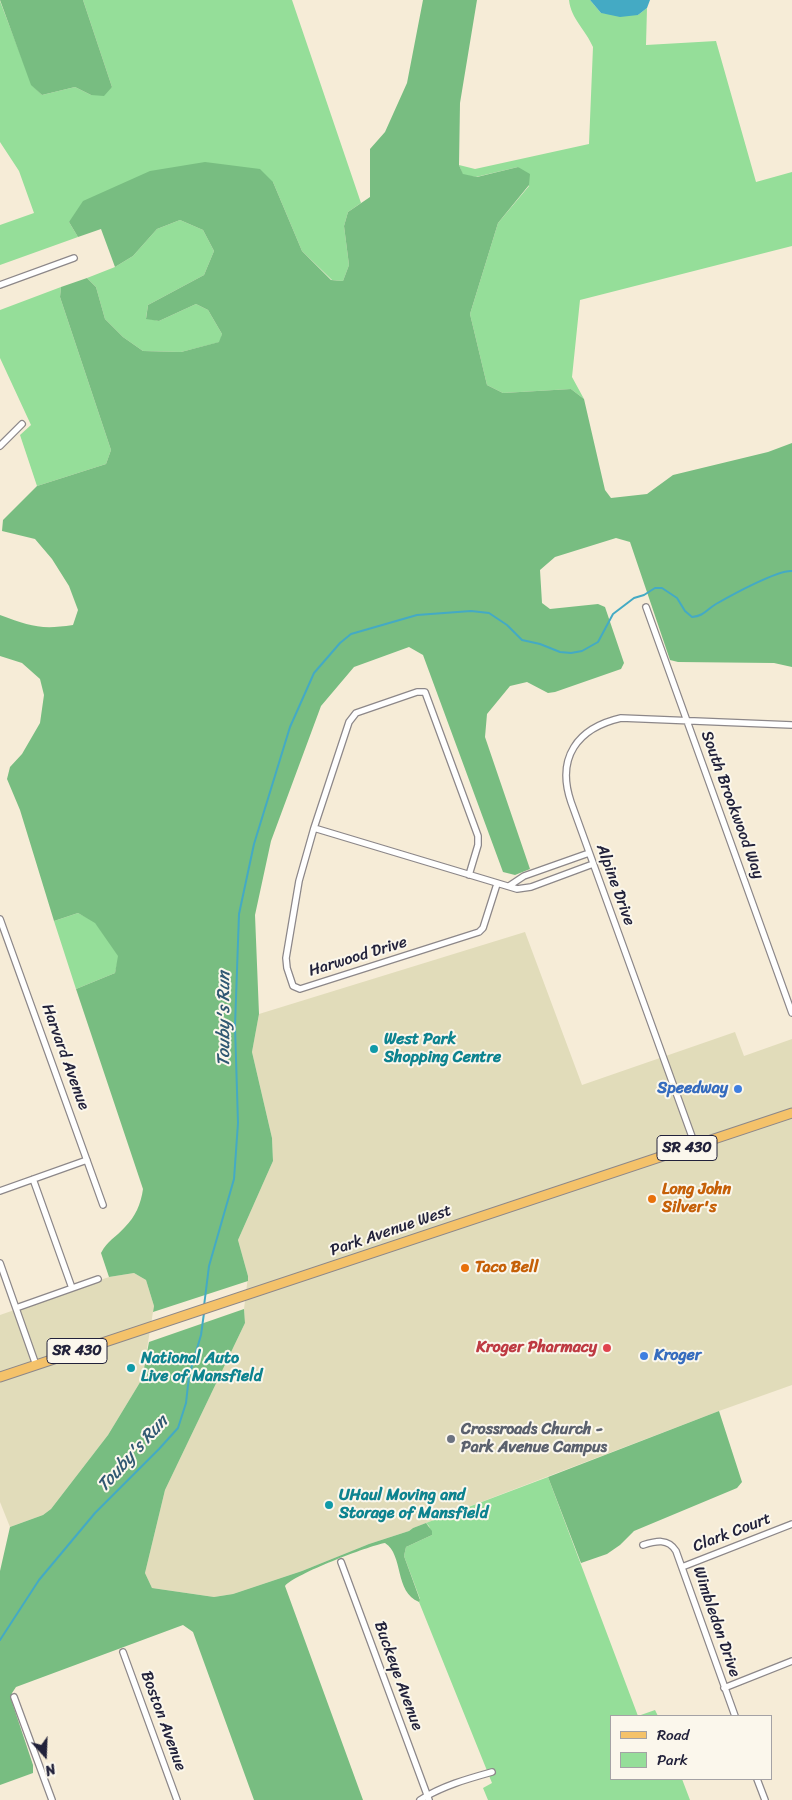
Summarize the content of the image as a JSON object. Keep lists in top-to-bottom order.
{
  "streets": {
    "main road": ["SR 430", "Park Avenue West"],
    "street": [
      "South Brookwood Way",
      "Alpine Drive",
      "Harwood Drive",
      "Harvard Avenue",
      "Clark Court",
      "Wimbledon Drive",
      "Buckeye Avenue",
      "Boston Avenue"
    ]
  },
  "crossings": [
    ["South Brookwood Way", "Alpine Drive"],
    ["Alpine Drive", "Park Avenue West"],
    ["Clark Court", "Wimbledon Drive"]
  ],
  "water": ["Touby's Run"],
  "places": [
    "West Park Shopping Centre",
    "Speedway",
    "Long John Silver's",
    "Taco Bell",
    "Kroger Pharmacy",
    "Kroger",
    "National Auto Live of Mansfield",
    "Crossroads Church - Park Avenue Campus",
    "UHaul Moving and Storage of Mansfield"
  ],
  "legend": ["Road", "Park"],
  "north": "bottom"
}
